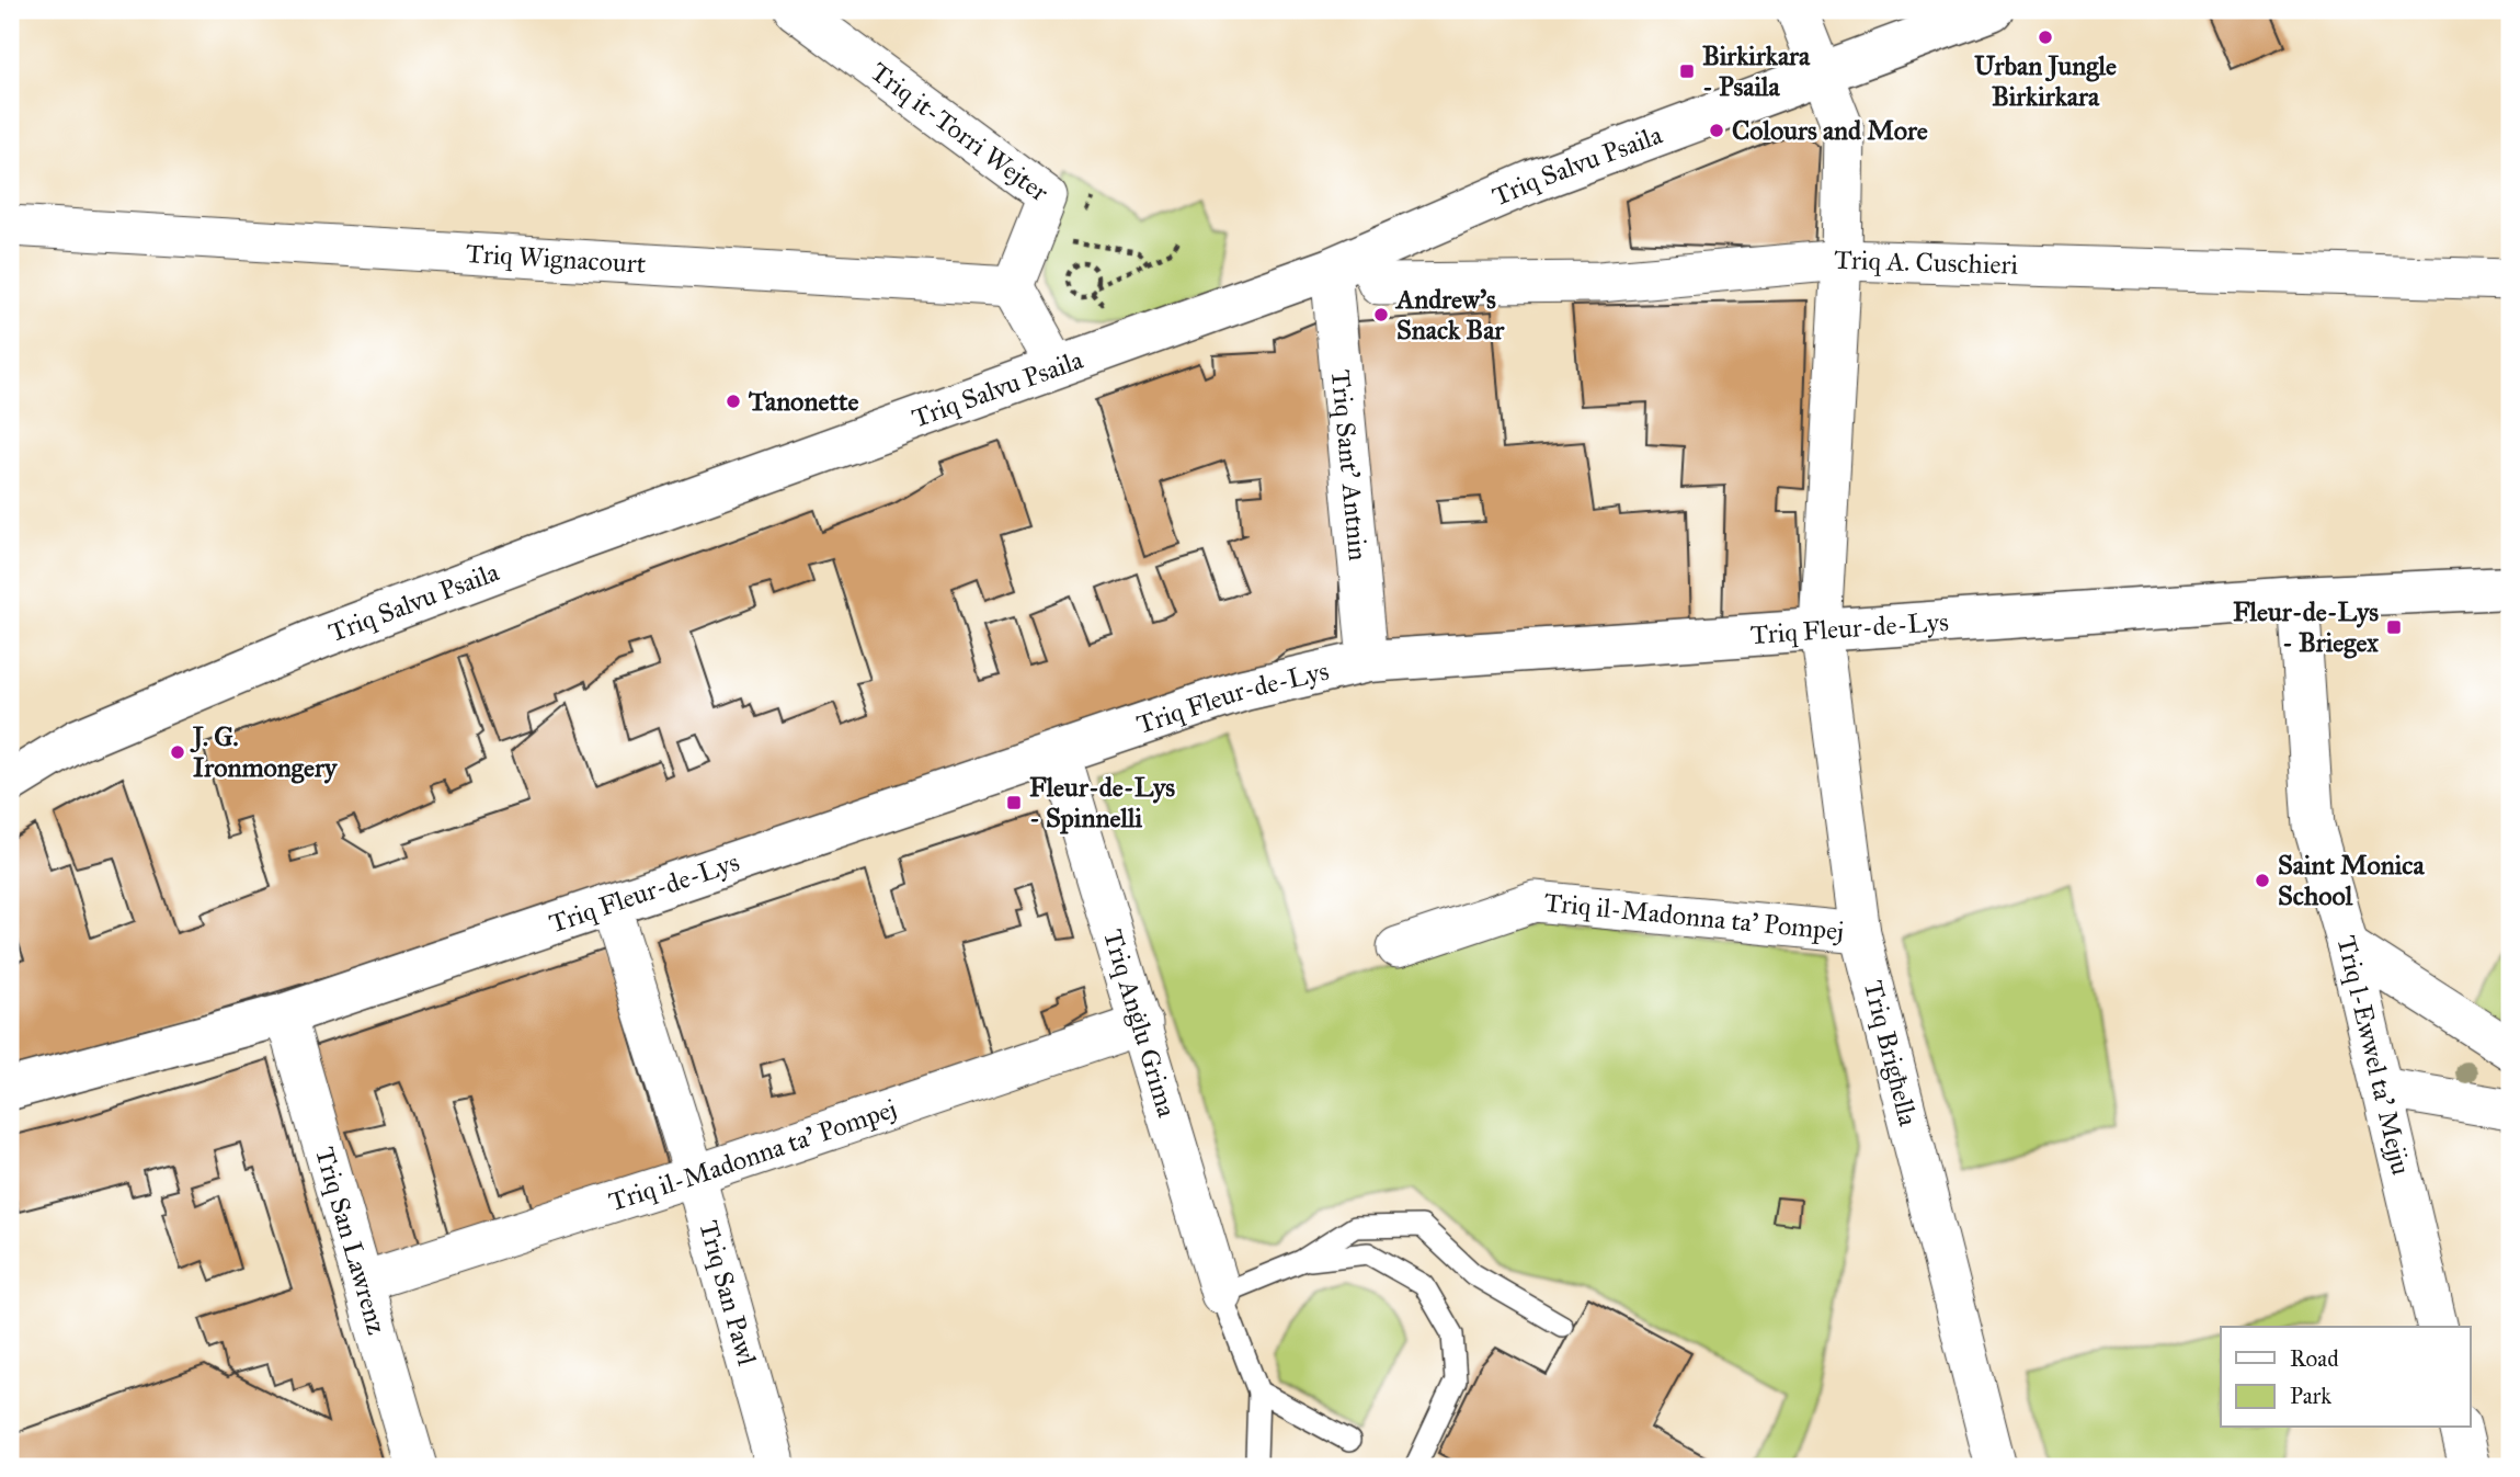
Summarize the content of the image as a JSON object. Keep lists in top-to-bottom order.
{
  "streets": {
    "main road": ["Triq Salvu Psaila", "Triq Fleur-de-Lys"],
    "street": [
      "Triq it-Torri Wejter",
      "Triq Wignacourt",
      "Triq A. Cuschieri",
      "Triq Sant' Antnin",
      "Triq il-Madonna ta' Pompej",
      "Triq Anġlu Grima",
      "Triq Brigħella",
      "Triq l-Ewwel ta' Mejju",
      "Triq San Lawrenz",
      "Triq San Pawl"
    ]
  },
  "crossings": [
    ["Triq it-Torri Wejter", "Triq Wignacourt"],
    ["Triq Salvu Psaila", "Triq A. Cuschieri"],
    ["Triq Salvu Psaila", "Triq Sant' Antnin"],
    ["Triq Salvu Psaila", "Triq Brigħella"],
    ["Triq A. Cuschieri", "Triq Sant' Antnin"],
    ["Triq A. Cuschieri", "Triq Brigħella"],
    ["Triq Sant' Antnin", "Triq Fleur-de-Lys"],
    ["Triq Fleur-de-Lys", "Triq Anġlu Grima"],
    ["Triq Fleur-de-Lys", "Triq Brigħella"],
    ["Triq Fleur-de-Lys", "Triq l-Ewwel ta' Mejju"],
    ["Triq Fleur-de-Lys", "Triq San Lawrenz"],
    ["Triq Fleur-de-Lys", "Triq San Pawl"],
    ["Triq il-Madonna ta' Pompej", "Triq Anġlu Grima"],
    ["Triq il-Madonna ta' Pompej", "Triq Brigħella"],
    ["Triq il-Madonna ta' Pompej", "Triq San Lawrenz"],
    ["Triq il-Madonna ta' Pompej", "Triq San Pawl"]
  ],
  "places": {
    "other": [
      "Urban Jungle Birkirkara",
      "Colours and More",
      "Andrew's Snack Bar",
      "Tanonette",
      "J. G. Ironmongery",
      "Saint Monica School"
    ],
    "transit": ["Birkirkara - Psaila", "Fleur-de-Lys - Briegex", "Fleur-de-Lys - Spinnelli"]
  },
  "legend": ["Road", "Park"]
}
